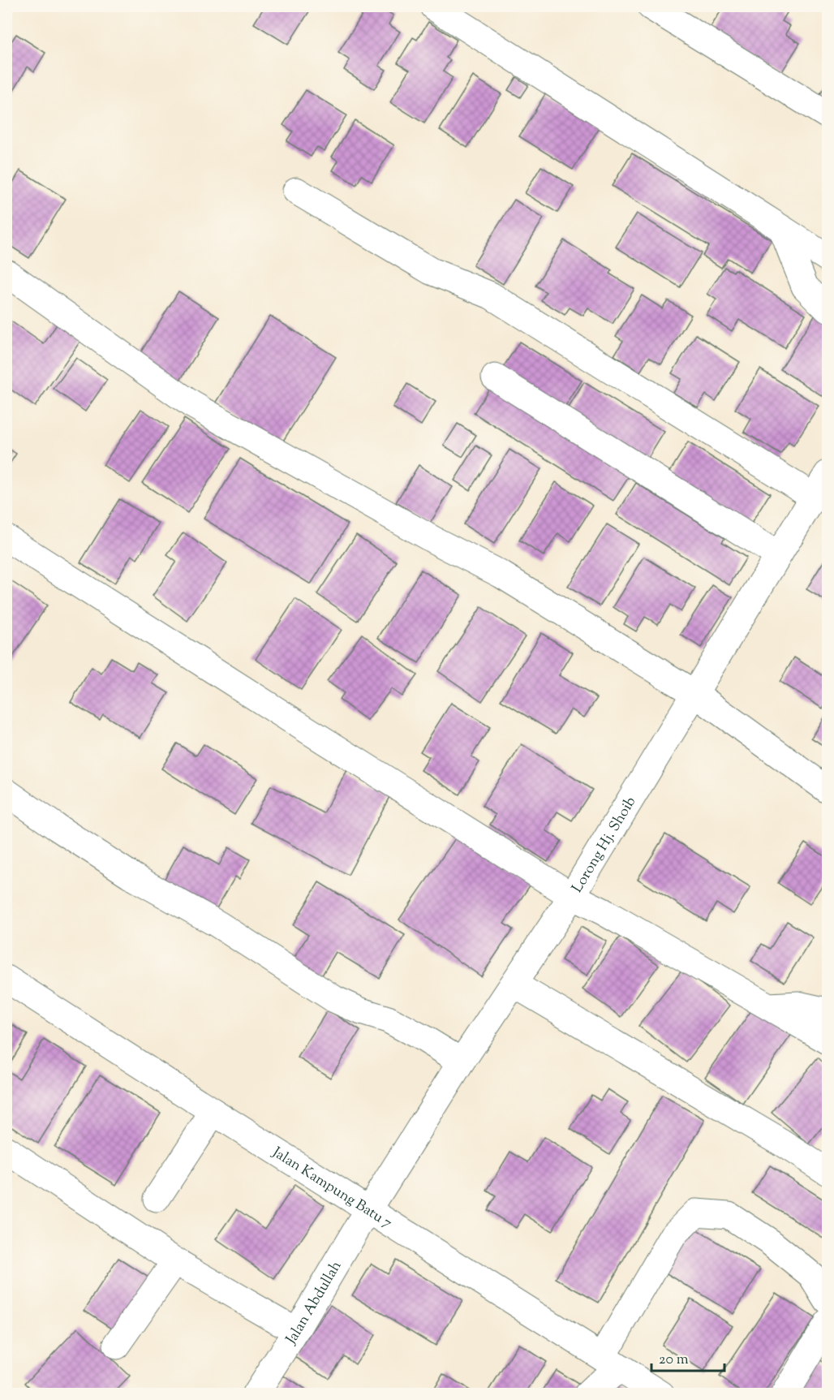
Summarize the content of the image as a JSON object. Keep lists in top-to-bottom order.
{
  "streets": {
    "street": ["Lorong Hj. Shoib", "Jalan Kampung Batu 7", "Jalan Abdullah"]
  },
  "crossings": [
    ["Lorong Hj. Shoib", "Jalan Kampung Batu 7"],
    ["Lorong Hj. Shoib", "Jalan Abdullah"],
    ["Jalan Kampung Batu 7", "Jalan Abdullah"]
  ],
  "scale_bar": "20 m"
}
